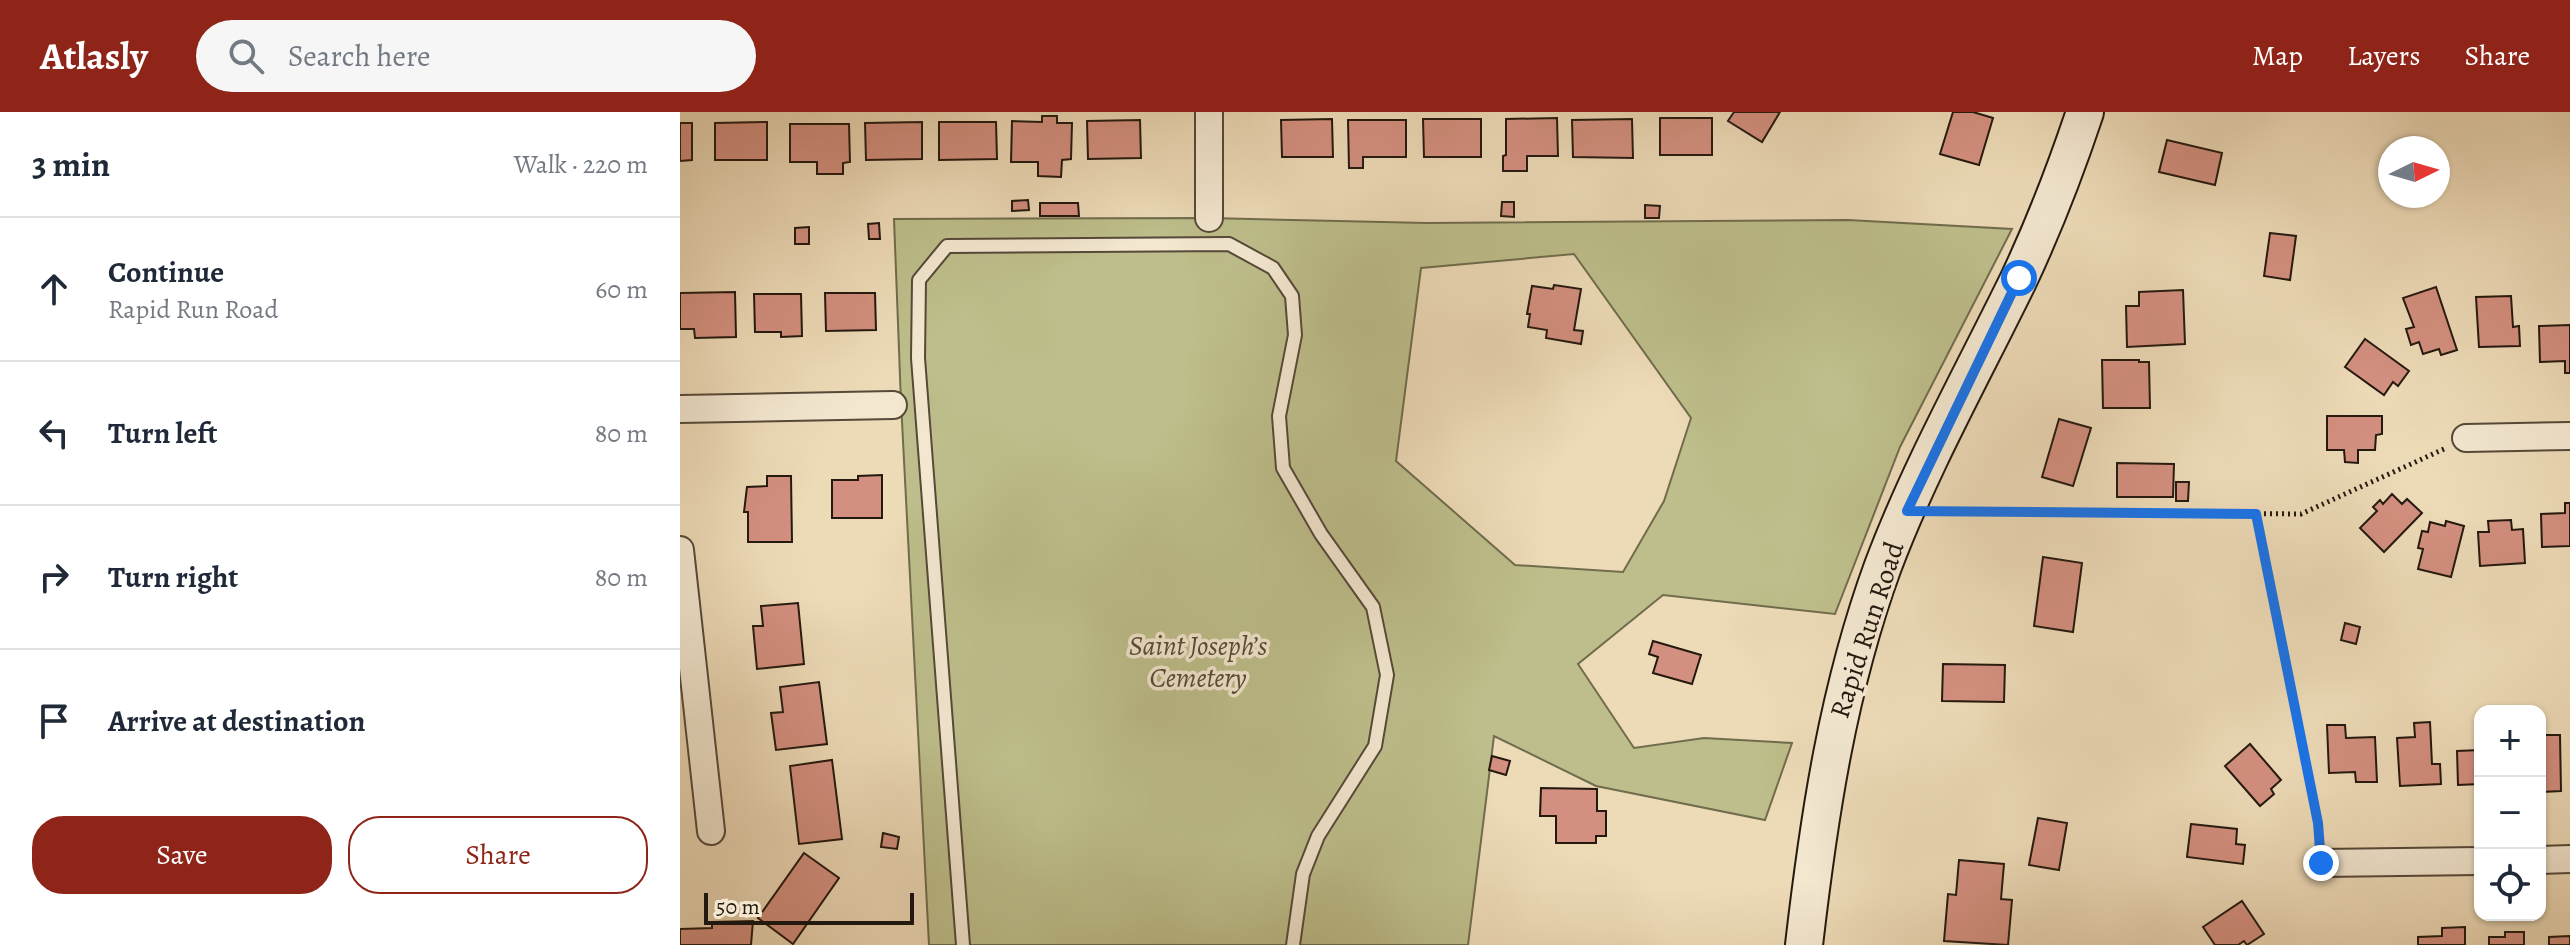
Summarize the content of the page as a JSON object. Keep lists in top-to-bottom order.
{
  "streets": {
    "street": ["Rapid Run Road"]
  },
  "parks": ["Saint Joseph’s Cemetery"],
  "scale_bar": "50 m",
  "north": "right",
  "page": {
    "header": "Atlasly",
    "search": "Search here",
    "nav": ["Map", "Layers", "Share"],
    "heading": ["3 min", "Walk · 220 m"],
    "list": [
      ["Continue", "Rapid Run Road", "60 m"],
      ["Turn left", "80 m"],
      ["Turn right", "80 m"],
      "Arrive at destination"
    ],
    "map_buttons": ["+", "−"],
    "buttons": ["Save", "Share"],
    "scale": "50 m"
  }
}
